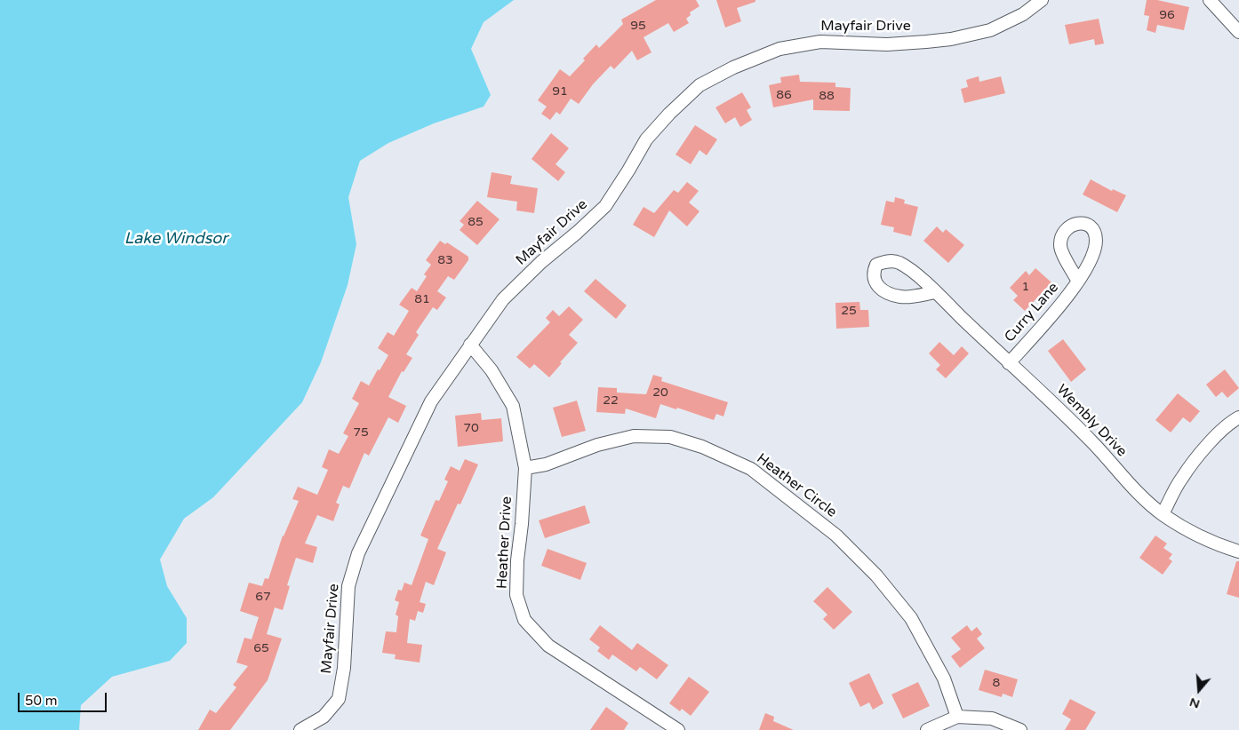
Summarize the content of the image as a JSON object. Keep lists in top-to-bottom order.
{
  "streets": {
    "street": [
      "Mayfair Drive",
      "Curry Lane",
      "Wembly Drive",
      "Heather Circle",
      "Heather Drive"
    ]
  },
  "crossings": [
    ["Mayfair Drive", "Heather Drive"],
    ["Curry Lane", "Wembly Drive"],
    ["Heather Circle", "Heather Drive"]
  ],
  "water": ["Lake Windsor"],
  "house_numbers": [
    "96",
    "95",
    "91",
    "86",
    "88",
    "85",
    "83",
    "1",
    "81",
    "25",
    "20",
    "22",
    "70",
    "75",
    "67",
    "65",
    "8"
  ],
  "scale_bar": "50 m",
  "north": "bottom"
}
